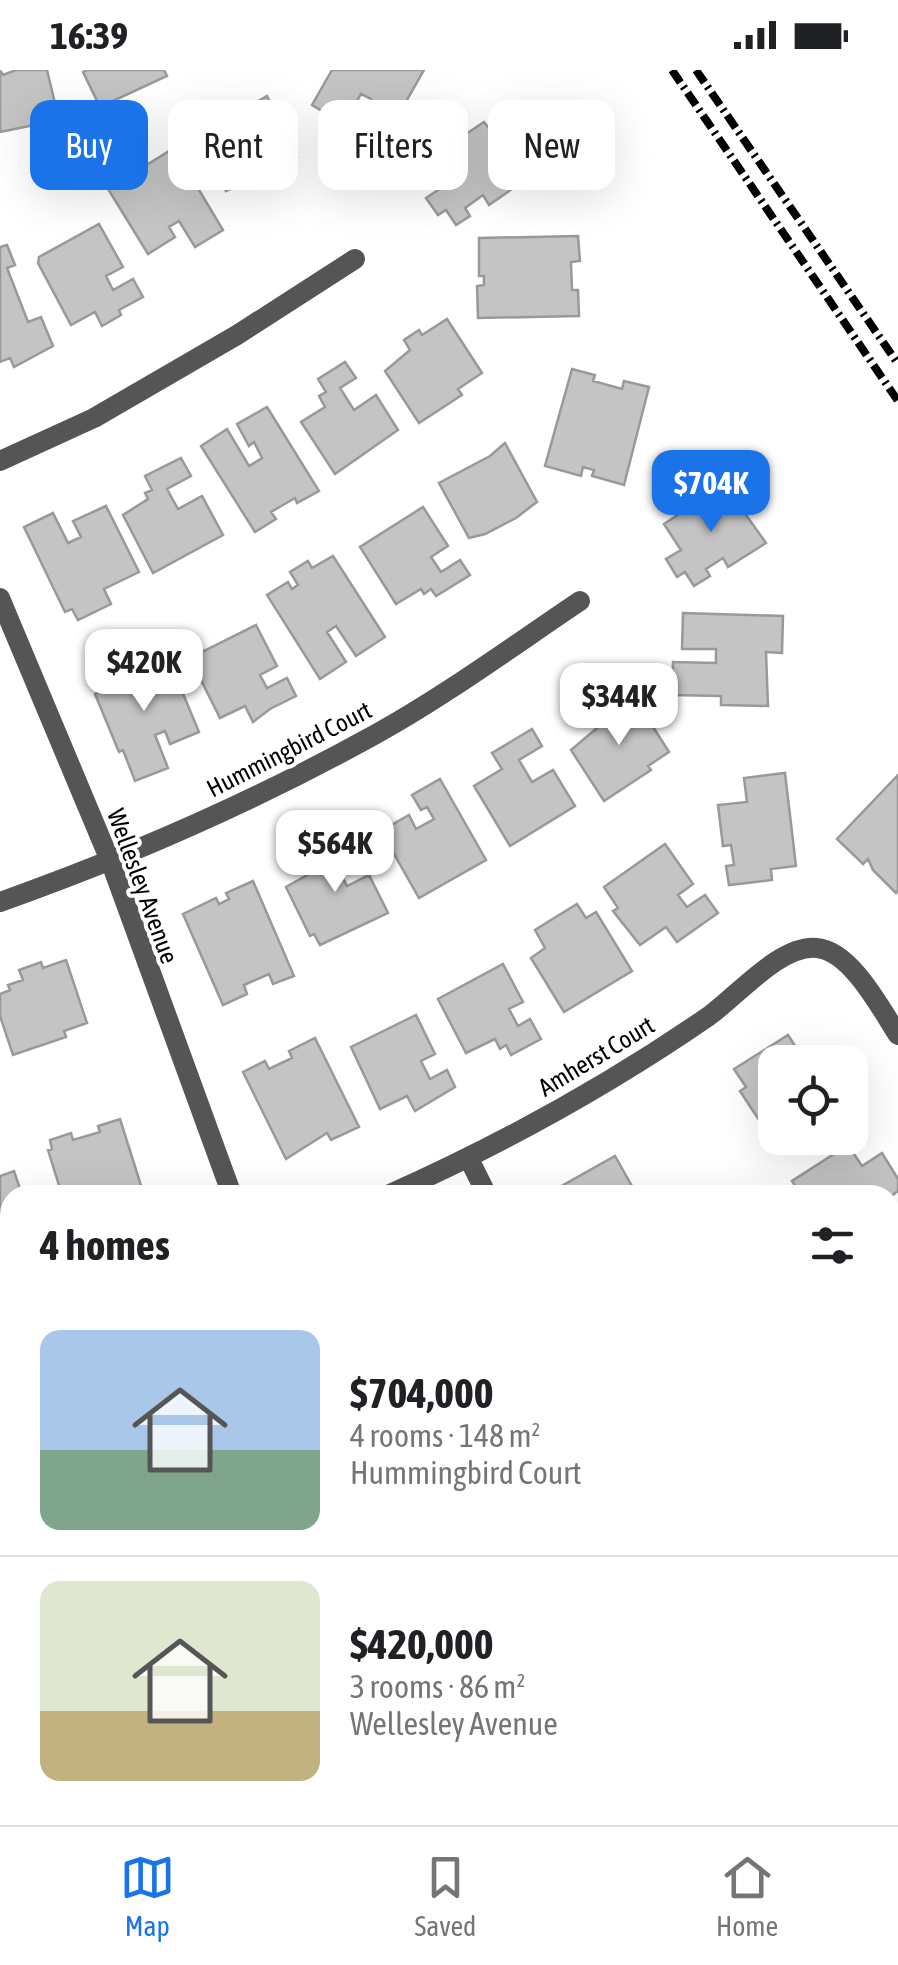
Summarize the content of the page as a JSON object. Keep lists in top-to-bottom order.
{
  "streets": {
    "street": ["Hummingbird Court", "Wellesley Avenue", "Amherst Court"]
  },
  "crossings": [
    ["Hummingbird Court", "Wellesley Avenue"]
  ],
  "page": {
    "status": "16:39",
    "chip": [
      "Buy",
      "Rent",
      "Filters",
      "New"
    ],
    "price": [
      "$704K",
      "$420K",
      "$344K",
      "$564K"
    ],
    "heading": "4 homes",
    "list": [
      {
        "name": "$704,000",
        "note": "4 rooms · 148 m² · Hummingbird Court"
      },
      {
        "name": "$420,000",
        "note": "3 rooms · 86 m² · Wellesley Avenue"
      }
    ],
    "tabs": ["Map", "Saved", "Home"]
  }
}
